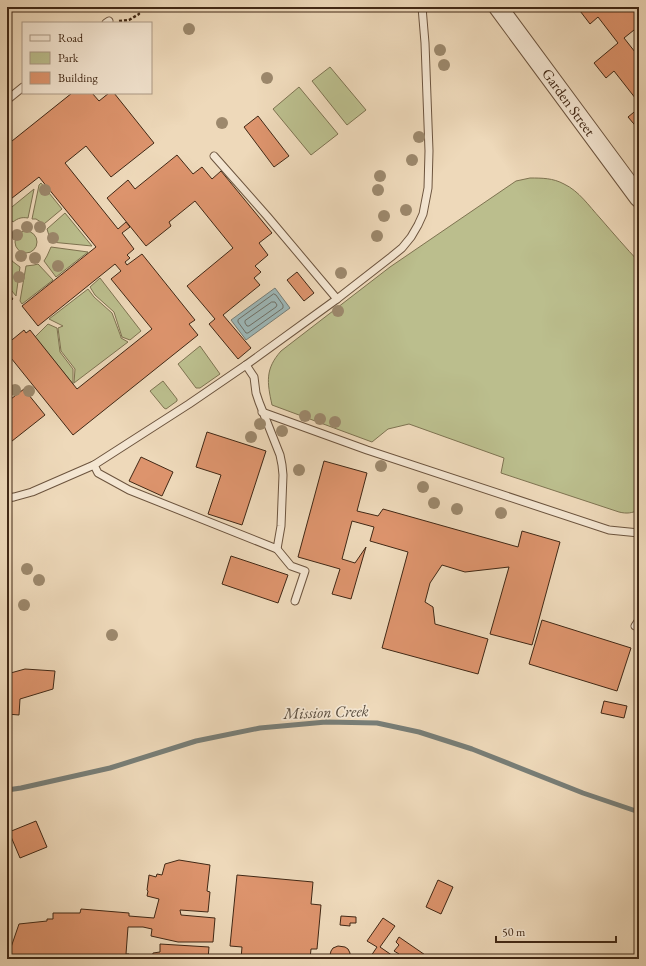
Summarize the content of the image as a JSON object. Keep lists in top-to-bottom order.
{
  "streets": {
    "street": ["Garden Street"]
  },
  "water": ["Mission Creek"],
  "legend": ["Road", "Park", "Building"],
  "scale_bar": "50 m"
}
